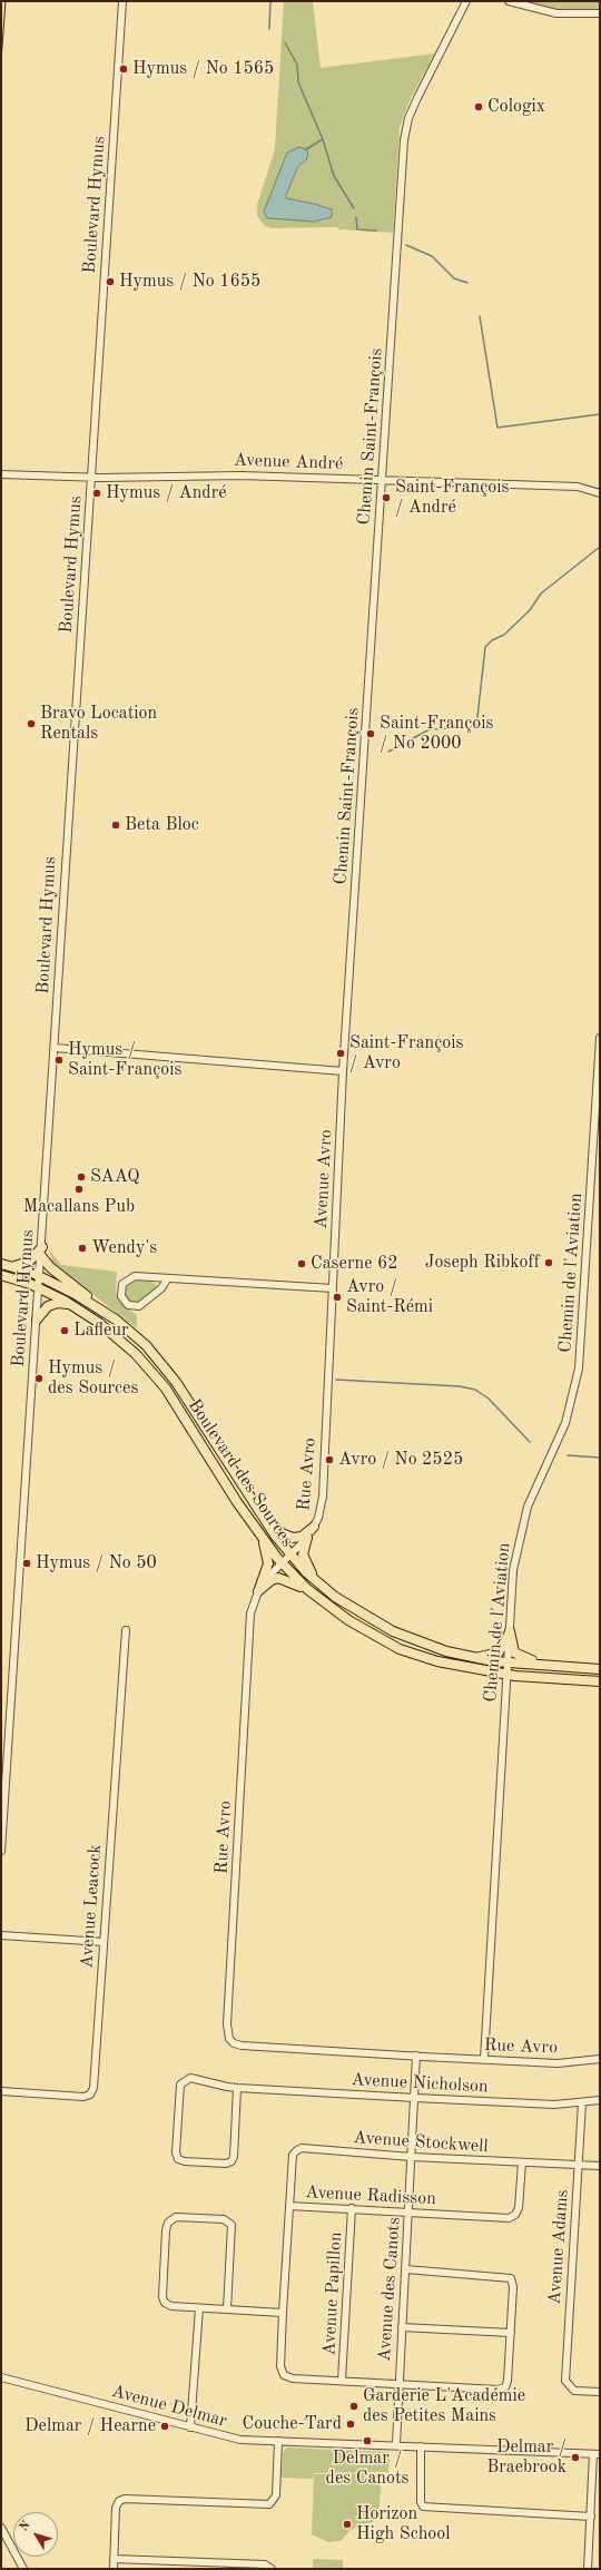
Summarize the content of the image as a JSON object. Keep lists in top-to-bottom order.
{
  "streets": {
    "main road": ["Boulevard des Sources"],
    "street": [
      "Boulevard Hymus",
      "Chemin Saint-François",
      "Avenue André",
      "Avenue Avro",
      "Chemin de l'Aviation",
      "Rue Avro",
      "Avenue Leacock",
      "Avenue Nicholson",
      "Avenue Stockwell",
      "Avenue Radisson",
      "Avenue Adams",
      "Avenue des Canots",
      "Avenue Papillon",
      "Avenue Delmar"
    ]
  },
  "crossings": [
    ["Boulevard Hymus", "Avenue André"],
    ["Boulevard Hymus", "Boulevard des Sources"],
    ["Chemin Saint-François", "Avenue André"],
    ["Chemin Saint-François", "Avenue Avro"],
    ["Avenue Avro", "Rue Avro"],
    ["Chemin de l'Aviation", "Boulevard des Sources"],
    ["Chemin de l'Aviation", "Rue Avro"],
    ["Boulevard des Sources", "Rue Avro"],
    ["Rue Avro", "Avenue des Canots"],
    ["Avenue Nicholson", "Avenue Adams"],
    ["Avenue Nicholson", "Avenue des Canots"],
    ["Avenue Stockwell", "Avenue Radisson"],
    ["Avenue Stockwell", "Avenue Adams"],
    ["Avenue Stockwell", "Avenue des Canots"],
    ["Avenue Radisson", "Avenue des Canots"],
    ["Avenue Radisson", "Avenue Papillon"],
    ["Avenue des Canots", "Avenue Delmar"]
  ],
  "places": [
    "Hymus / No 1565",
    "Cologix",
    "Hymus / No 1655",
    "Hymus / André",
    "Saint-François / André",
    "Bravo Location Rentals",
    "Saint-François / No 2000",
    "Beta Bloc",
    "Saint-François / Avro",
    "Hymus / Saint-François",
    "SAAQ",
    "Macallans Pub",
    "Wendy's",
    "Joseph Ribkoff",
    "Caserne 62",
    "Avro / Saint-Rémi",
    "Lafleur",
    "Hymus / des Sources",
    "Avro / No 2525",
    "Hymus / No 50",
    "Garderie L'Académie des Petites Mains",
    "Couche-Tard",
    "Delmar / Hearne",
    "Delmar / des Canots",
    "Delmar / Braebrook",
    "Horizon High School"
  ],
  "north": "top left"
}
